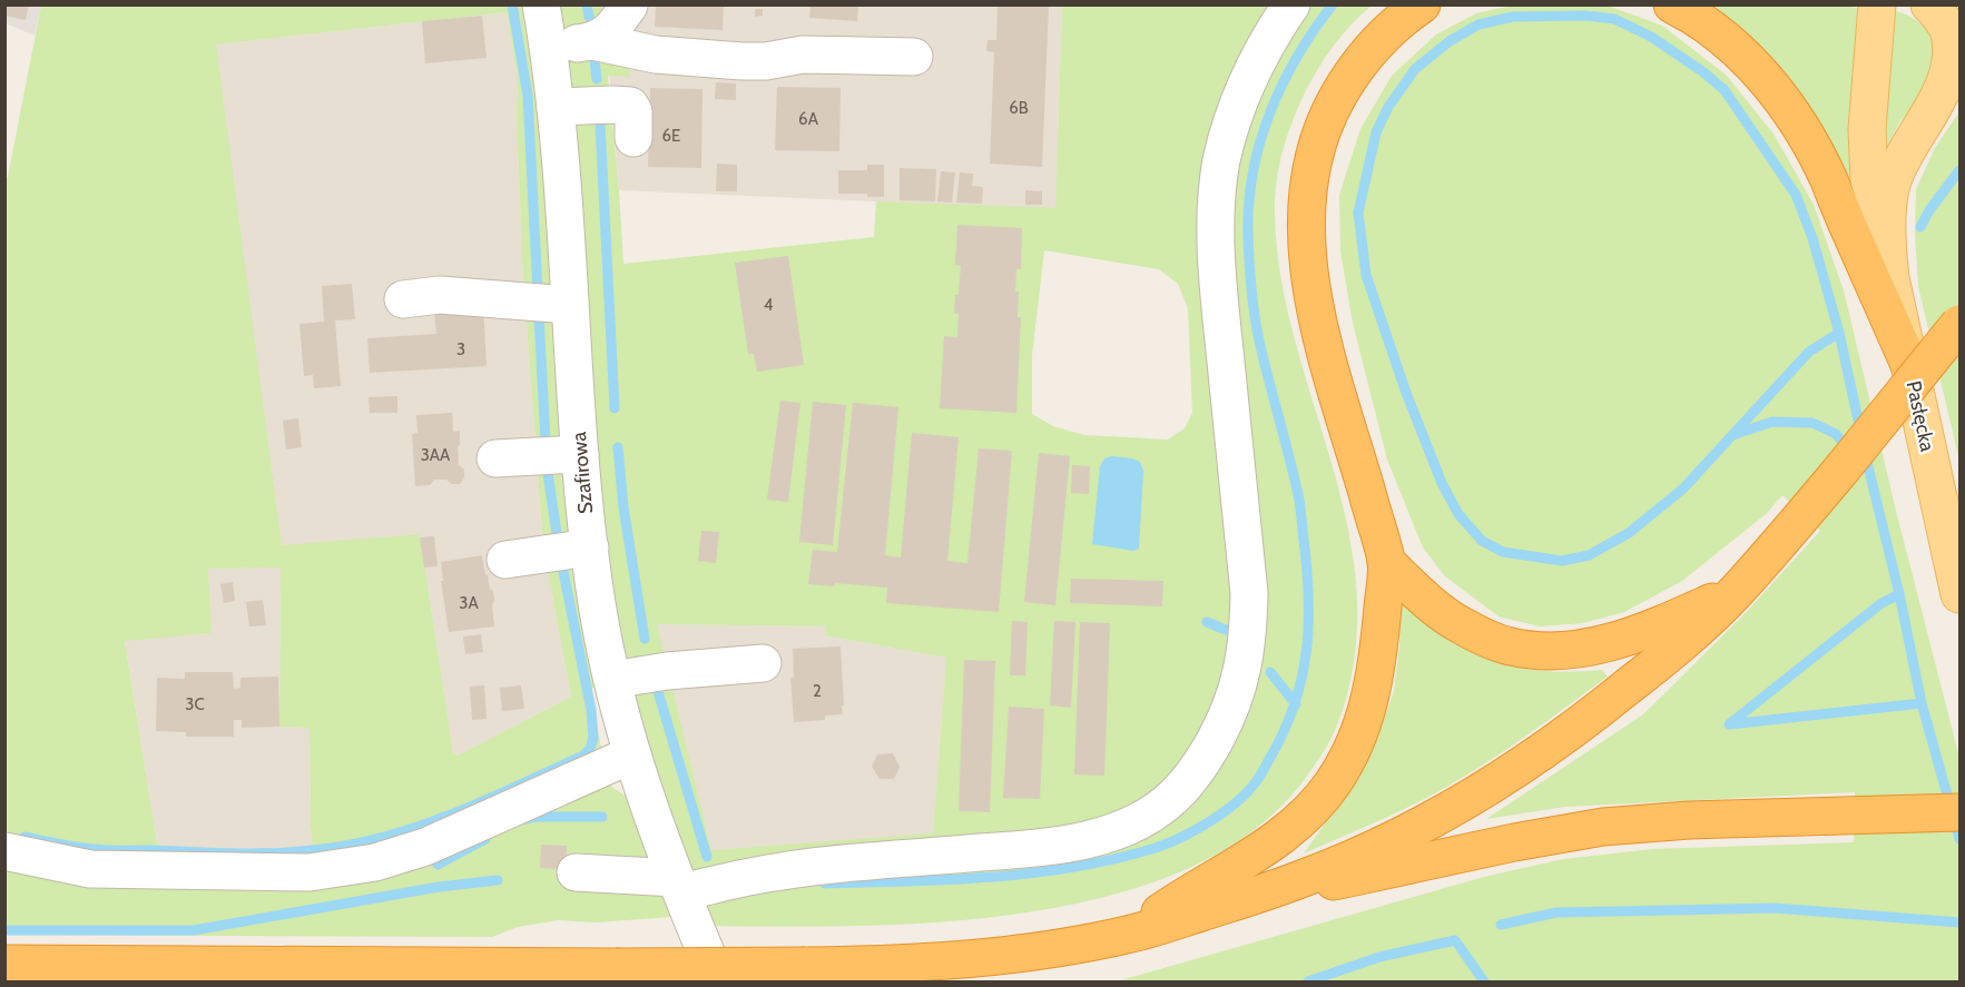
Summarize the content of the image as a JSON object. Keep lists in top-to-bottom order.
{
  "streets": {
    "main road": ["Pasłęcka"],
    "street": ["Szafirowa"]
  },
  "house_numbers": [
    "6B",
    "6A",
    "6E",
    "4",
    "3",
    "3AA",
    "3A",
    "2",
    "3C"
  ]
}
